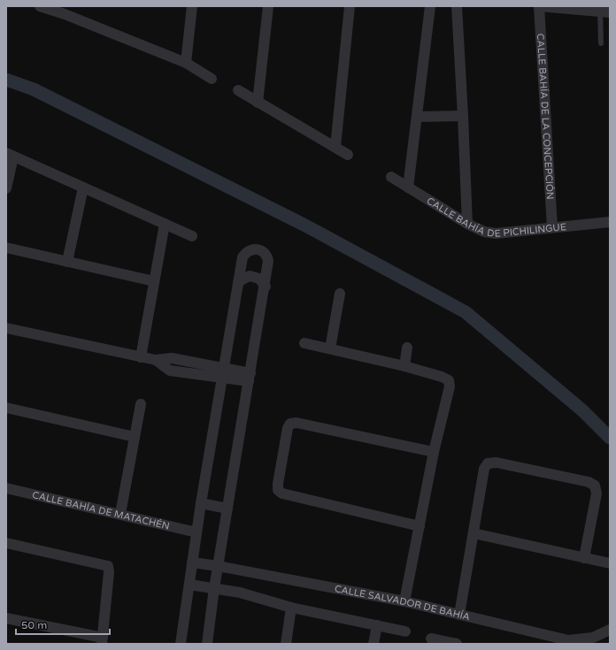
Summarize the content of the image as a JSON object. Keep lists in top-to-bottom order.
{
  "streets": {
    "street": [
      "CALLE BAHÍA DE LA CONCEPCIÓN",
      "CALLE BAHÍA DE PICHILINGUE",
      "CALLE BAHÍA DE MATACHÉN",
      "CALLE SALVADOR DE BAHÍA"
    ]
  },
  "crossings": [
    ["CALLE BAHÍA DE LA CONCEPCIÓN", "CALLE BAHÍA DE PICHILINGUE"]
  ],
  "scale_bar": "50 m"
}
